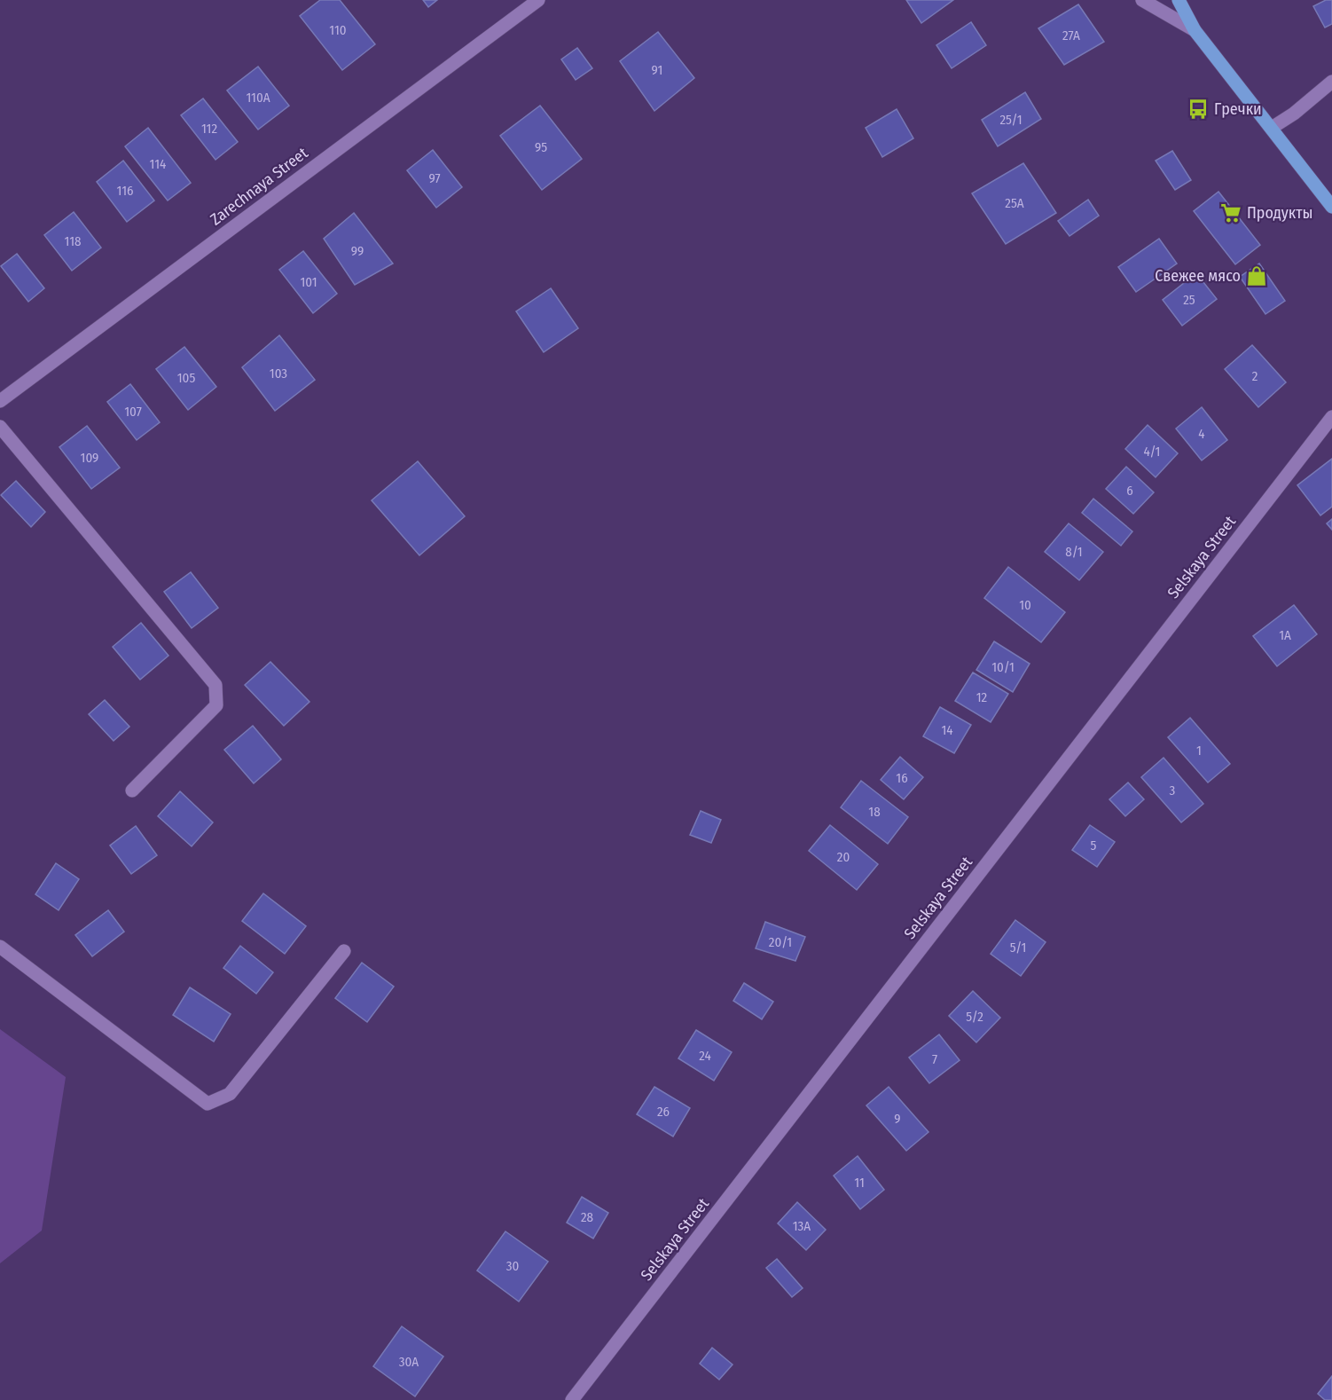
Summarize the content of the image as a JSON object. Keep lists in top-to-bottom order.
{
  "streets": {
    "street": ["Zarechnaya Street", "Selskaya Street"]
  },
  "places": {
    "bus stop": ["Гречки"],
    "supermarket": ["Продукты"],
    "shop": ["Свежее мясо"]
  },
  "house_numbers": [
    "110",
    "27А",
    "91",
    "110А",
    "25/1",
    "112",
    "95",
    "114",
    "97",
    "116",
    "25А",
    "118",
    "99",
    "101",
    "25",
    "103",
    "2",
    "105",
    "107",
    "4",
    "4/1",
    "109",
    "6",
    "8/1",
    "10",
    "1А",
    "10/1",
    "12",
    "14",
    "1",
    "16",
    "3",
    "18",
    "5",
    "20",
    "20/1",
    "5/1",
    "5/2",
    "24",
    "7",
    "26",
    "9",
    "11",
    "28",
    "13А",
    "30",
    "30А"
  ]
}
